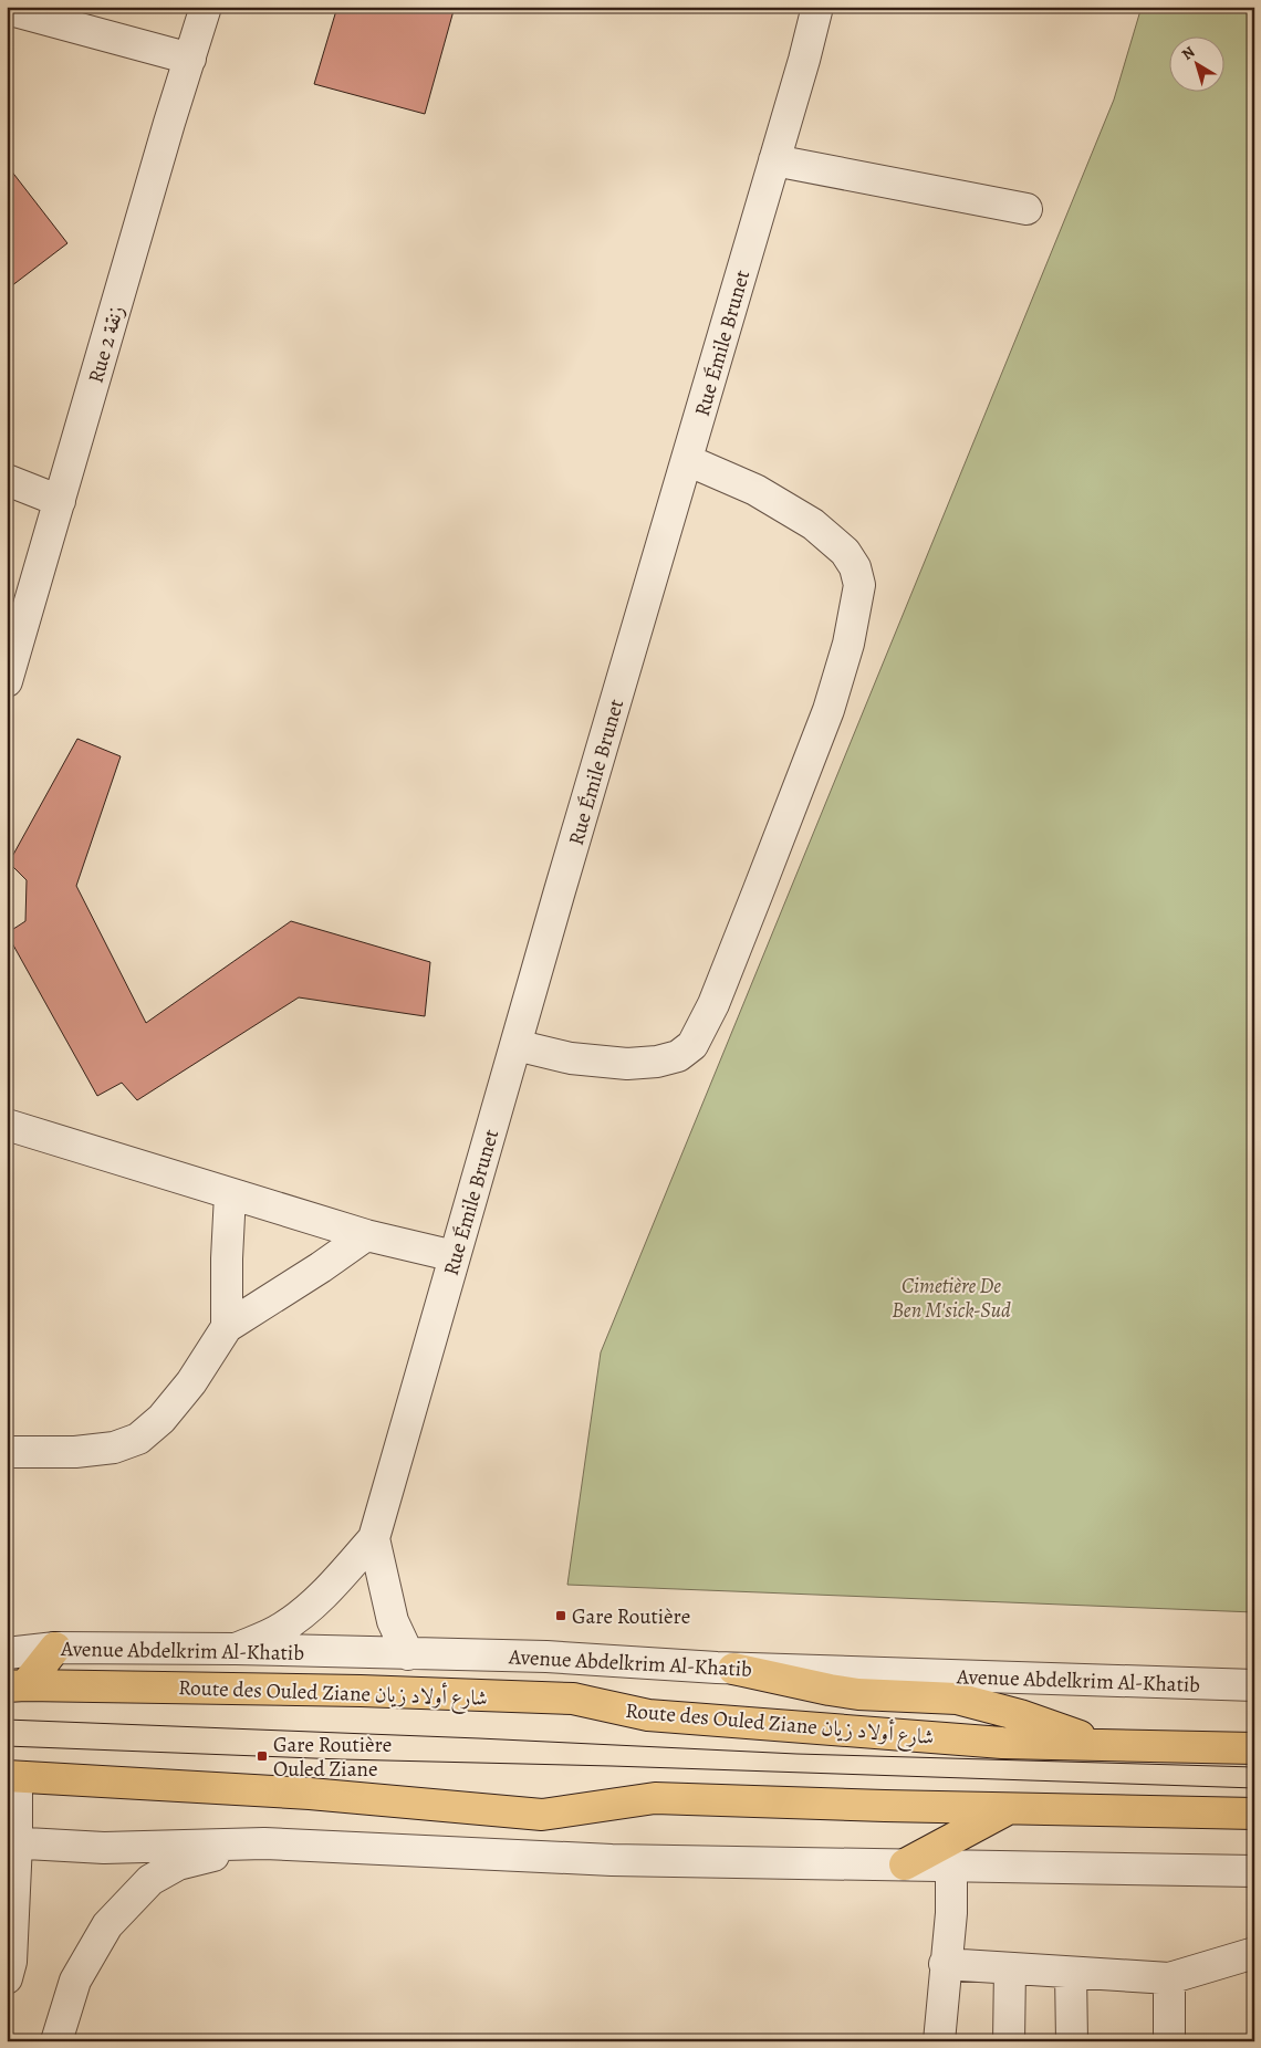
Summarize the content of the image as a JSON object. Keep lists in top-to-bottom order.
{
  "streets": {
    "highway": ["Route des Ouled Ziane شارع أولاد زيان"],
    "street": ["Rue Émile Brunet", "Rue 2 زنقة", "Avenue Abdelkrim Al-Khatib"]
  },
  "crossings": [
    ["Rue Émile Brunet", "Avenue Abdelkrim Al-Khatib"]
  ],
  "parks": ["Cimetière De Ben M'sick-Sud"],
  "places": {
    "transit": ["Gare Routière", "Gare Routière Ouled Ziane"]
  },
  "north": "top left"
}
